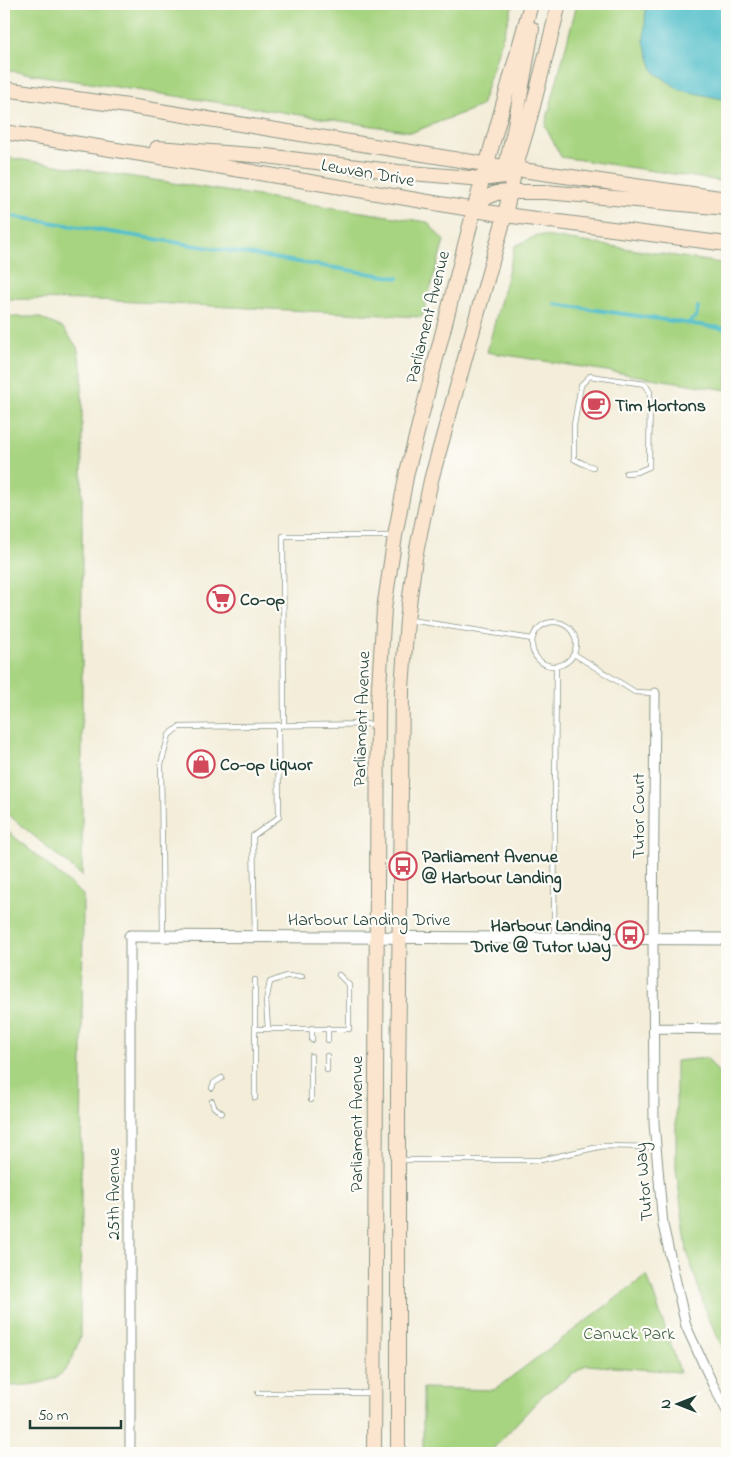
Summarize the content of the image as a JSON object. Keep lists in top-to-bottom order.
{
  "streets": {
    "main road": ["Lewvan Drive", "Parliament Avenue"],
    "street": [
      "Tutor Court",
      "Harbour Landing Drive",
      "Tutor Way",
      "25th Avenue"
    ]
  },
  "crossings": [
    ["Lewvan Drive", "Parliament Avenue"],
    ["Parliament Avenue", "Harbour Landing Drive"],
    ["Tutor Court", "Harbour Landing Drive"],
    ["Tutor Court", "Tutor Way"],
    ["Harbour Landing Drive", "Tutor Way"],
    ["Harbour Landing Drive", "25th Avenue"]
  ],
  "parks": ["Canuck Park"],
  "places": {
    "cafe": ["Tim Hortons"],
    "supermarket": ["Co-op"],
    "shop": ["Co-op Liquor"],
    "bus stop": ["Parliament Avenue @ Harbour Landing", "Harbour Landing Drive @ Tutor Way"]
  },
  "scale_bar": "50 m",
  "north": "left"
}
